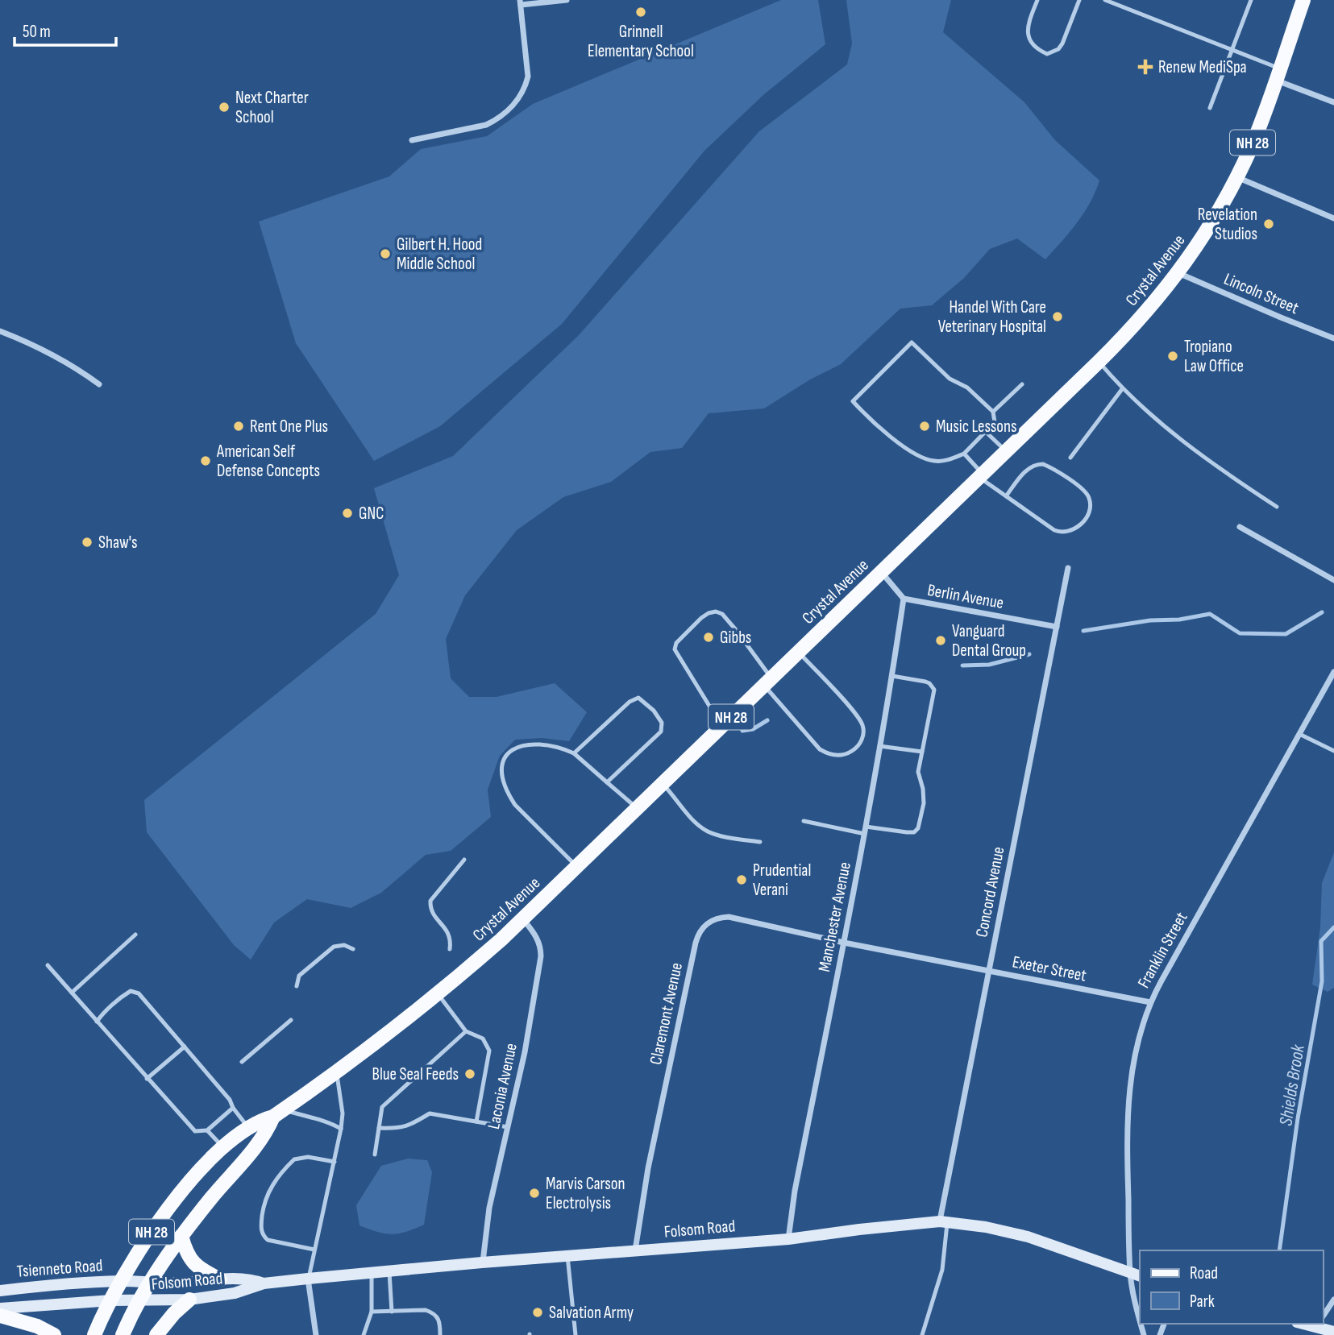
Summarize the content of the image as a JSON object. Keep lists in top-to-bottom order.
{
  "streets": {
    "main road": ["NH 28", "Crystal Avenue"],
    "street": [
      "Lincoln Street",
      "Berlin Avenue",
      "Concord Avenue",
      "Manchester Avenue",
      "Franklin Street",
      "Exeter Street",
      "Claremont Avenue",
      "Laconia Avenue",
      "Folsom Road",
      "Tsienneto Road"
    ]
  },
  "crossings": [
    ["NH 28", "Crystal Avenue"],
    ["NH 28", "Folsom Road"],
    ["Crystal Avenue", "Lincoln Street"],
    ["Crystal Avenue", "Berlin Avenue"],
    ["Crystal Avenue", "Laconia Avenue"],
    ["Crystal Avenue", "Folsom Road"],
    ["Crystal Avenue", "Tsienneto Road"],
    ["Berlin Avenue", "Concord Avenue"],
    ["Berlin Avenue", "Manchester Avenue"],
    ["Concord Avenue", "Exeter Street"],
    ["Concord Avenue", "Folsom Road"],
    ["Manchester Avenue", "Exeter Street"],
    ["Manchester Avenue", "Claremont Avenue"],
    ["Manchester Avenue", "Folsom Road"],
    ["Franklin Street", "Exeter Street"],
    ["Franklin Street", "Folsom Road"],
    ["Exeter Street", "Claremont Avenue"],
    ["Claremont Avenue", "Folsom Road"],
    ["Laconia Avenue", "Folsom Road"],
    ["Folsom Road", "Tsienneto Road"]
  ],
  "water": ["Shields Brook"],
  "places": {
    "other": [
      "Grinnell Elementary School",
      "Next Charter School",
      "Revelation Studios",
      "Gilbert H. Hood Middle School",
      "Handel With Care Veterinary Hospital",
      "Tropiano Law Office",
      "Rent One Plus",
      "Music Lessons",
      "American Self Defense Concepts",
      "GNC",
      "Shaw's",
      "Gibbs",
      "Vanguard Dental Group",
      "Prudential Verani",
      "Blue Seal Feeds",
      "Marvis Carson Electrolysis",
      "Salvation Army"
    ],
    "health": ["Renew MediSpa"]
  },
  "legend": ["Road", "Park"],
  "scale_bar": "50 m"
}
